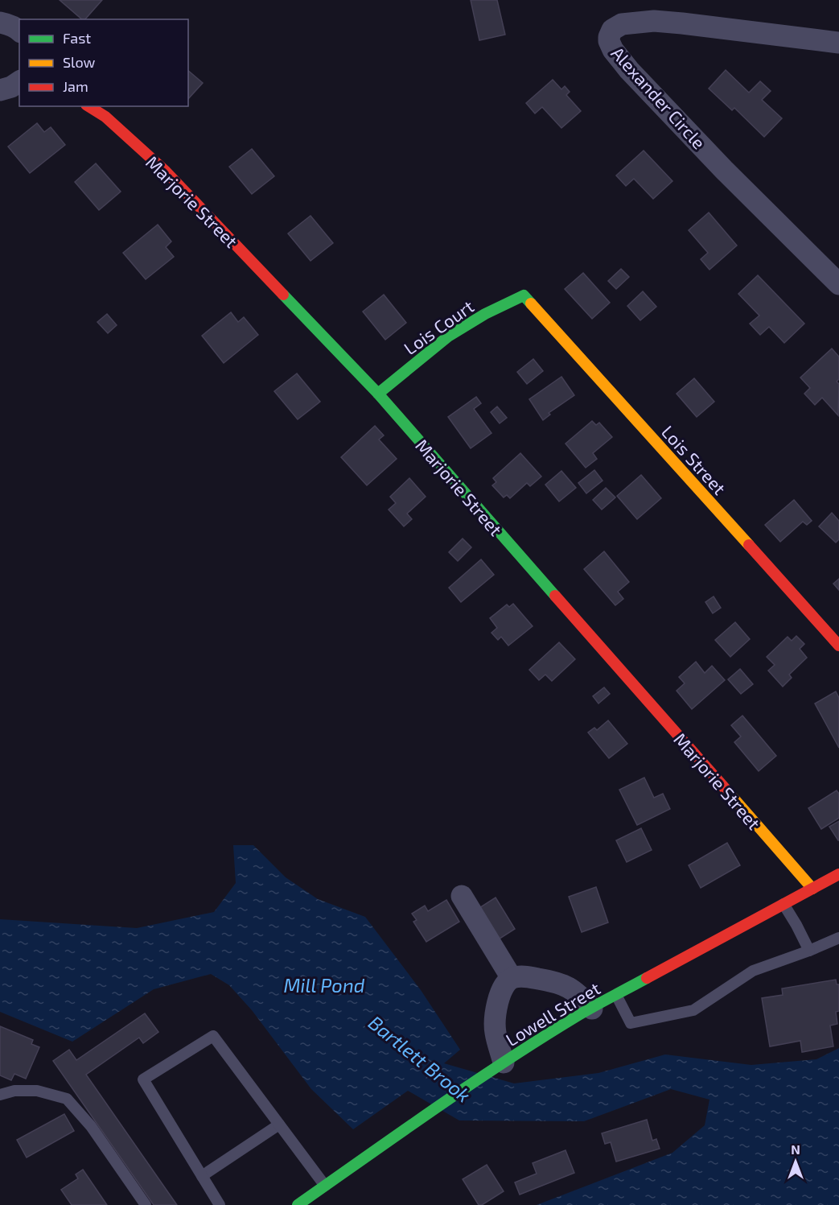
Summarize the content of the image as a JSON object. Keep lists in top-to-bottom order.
{
  "streets": {
    "street": [
      "Alexander Circle",
      "Marjorie Street",
      "Lois Court",
      "Lois Street",
      "Lowell Street"
    ]
  },
  "crossings": [
    ["Marjorie Street", "Lois Court"],
    ["Marjorie Street", "Lowell Street"],
    ["Lois Court", "Lois Street"]
  ],
  "water": ["Mill Pond", "Bartlett Brook"],
  "legend": ["Fast", "Slow", "Jam"],
  "north": "top"
}
